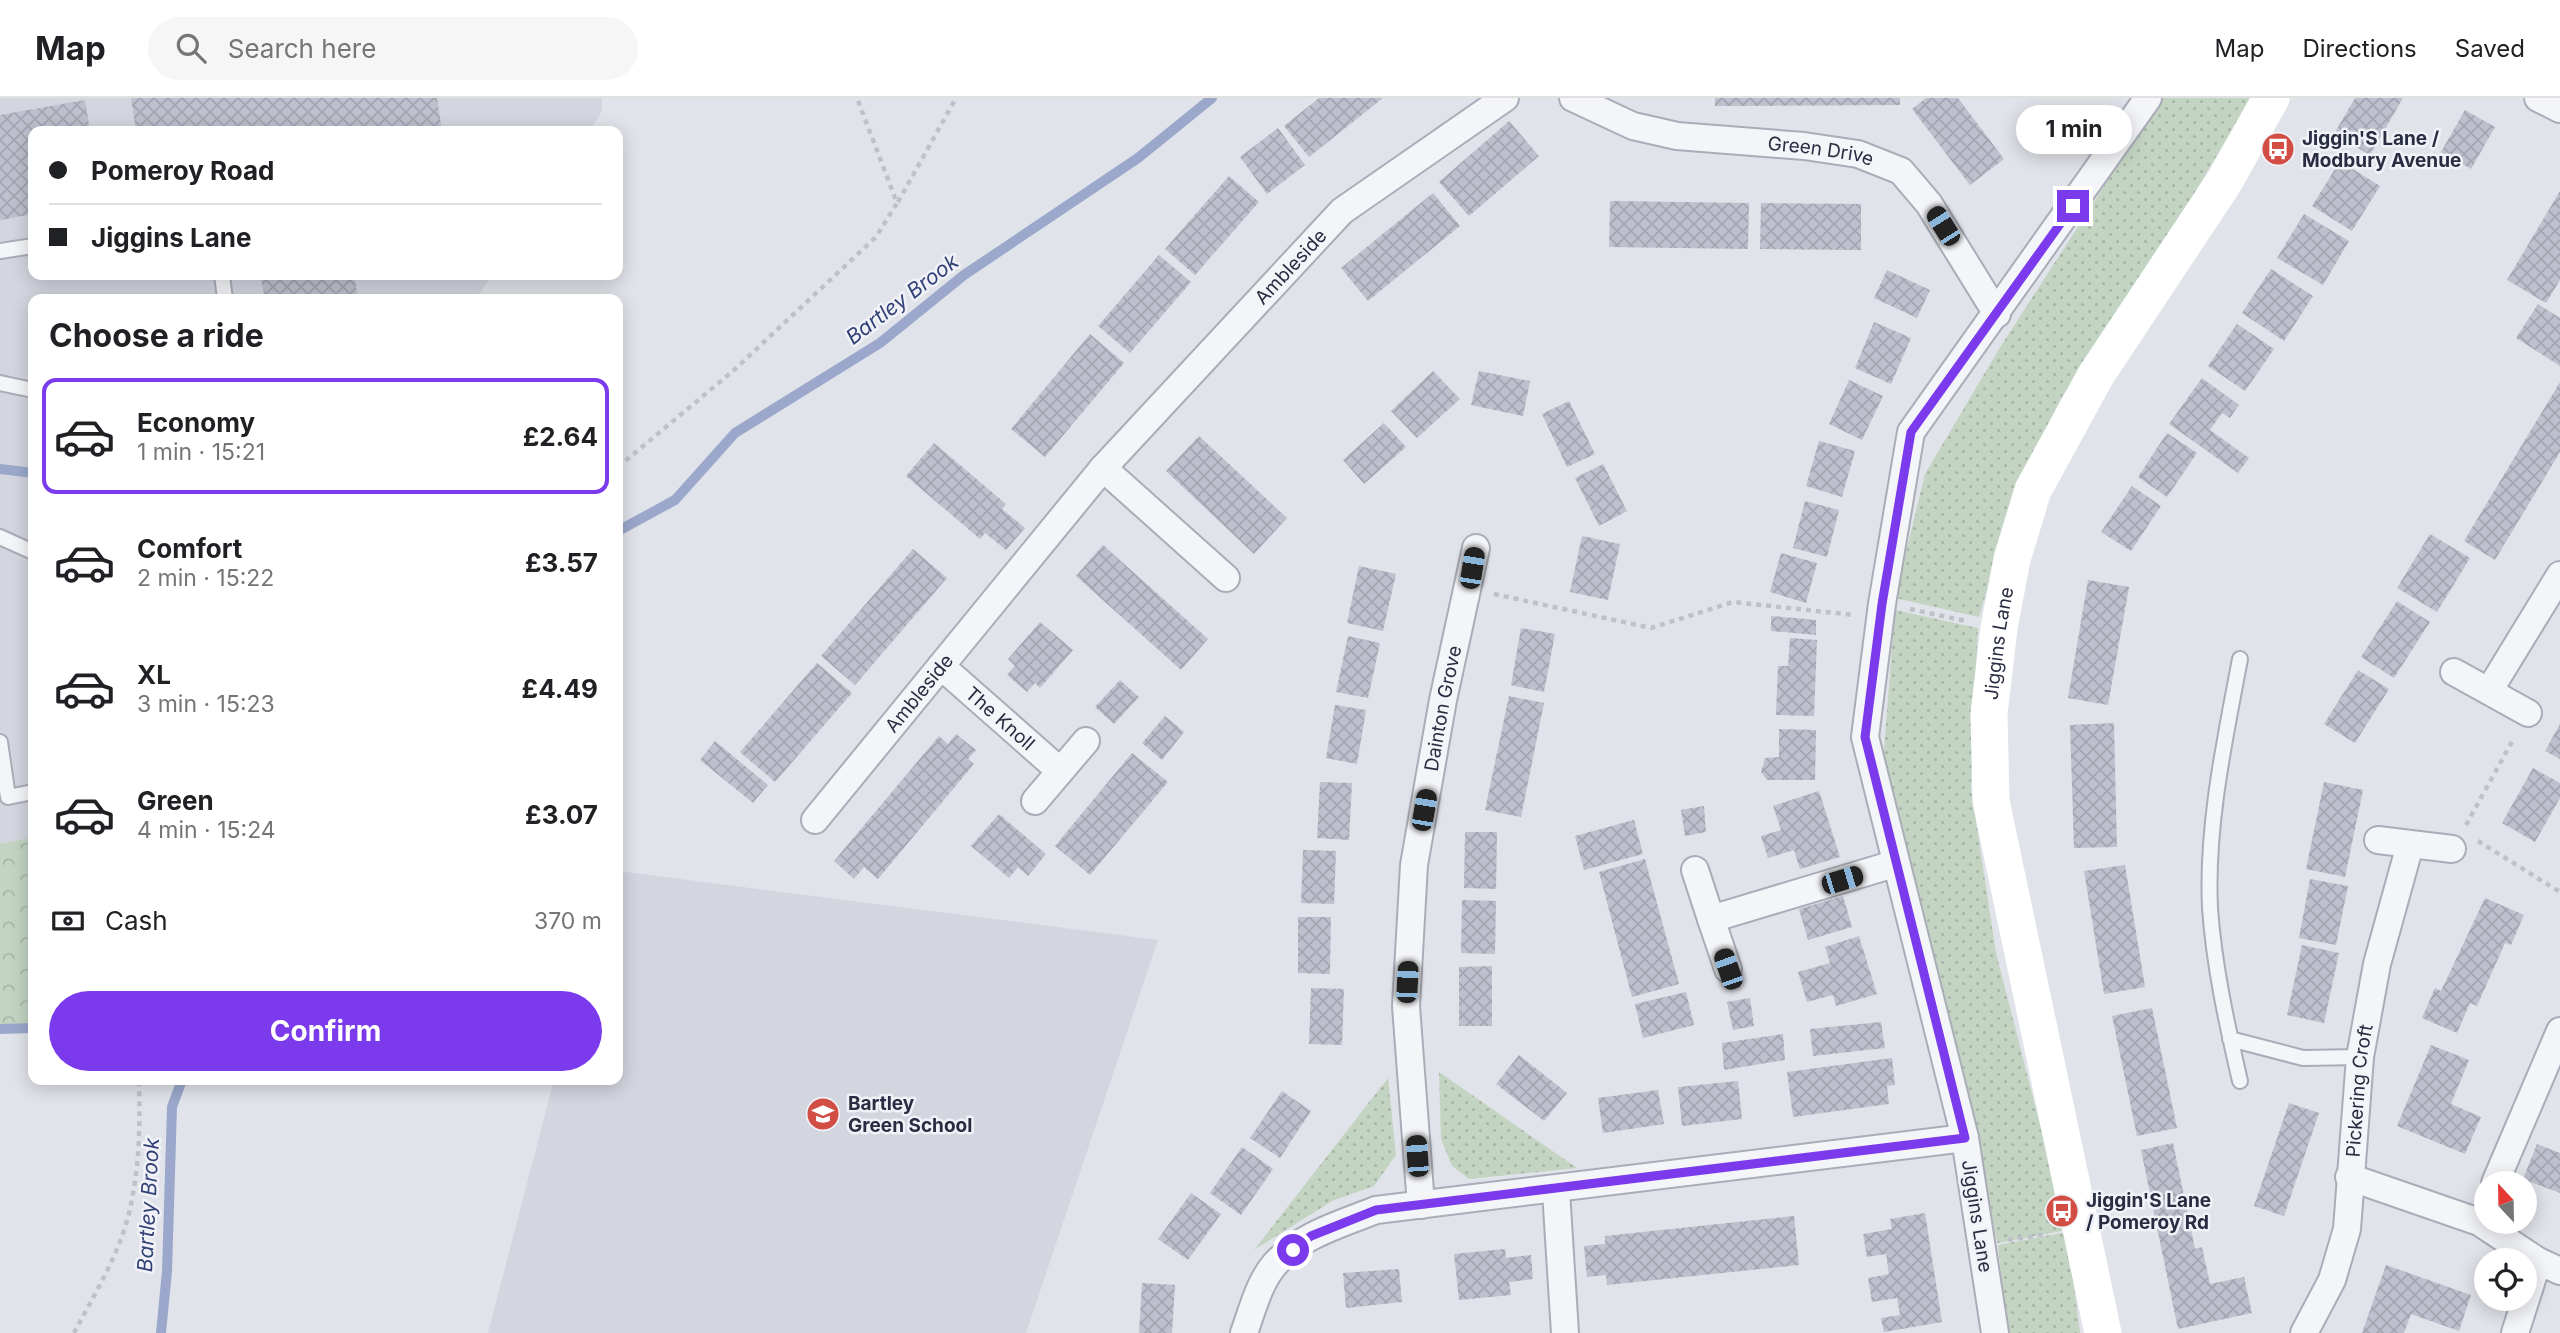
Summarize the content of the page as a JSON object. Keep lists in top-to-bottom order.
{
  "streets": {
    "street": [
      "Green Drive",
      "Ambleside",
      "Jiggins Lane",
      "Dainton Grove",
      "The Knoll",
      "Pickering Croft"
    ]
  },
  "crossings": [
    ["Green Drive", "Jiggins Lane"],
    ["Ambleside", "The Knoll"]
  ],
  "water": ["Bartley Brook"],
  "places": {
    "bus stop": ["Jiggin'S Lane / Modbury Avenue", "Jiggin'S Lane / Pomeroy Rd"],
    "school or university": ["Bartley Green School"]
  },
  "north": "top",
  "page": {
    "header": "Map",
    "search": "Search here",
    "nav": ["Map", "Directions", "Saved"],
    "bubble": "1 min",
    "banner": ["Pomeroy Road", "Jiggins Lane"],
    "heading": "Choose a ride",
    "list": [
      {
        "name": "Economy",
        "note": "1 min · 15:21",
        "value": "£2.64"
      },
      {
        "name": "Comfort",
        "note": "2 min · 15:22",
        "value": "£3.57"
      },
      {
        "name": "XL",
        "note": "3 min · 15:23",
        "value": "£4.49"
      },
      {
        "name": "Green",
        "note": "4 min · 15:24",
        "value": "£3.07"
      }
    ],
    "pay": ["Cash", "370 m"],
    "buttons": "Confirm"
  }
}
